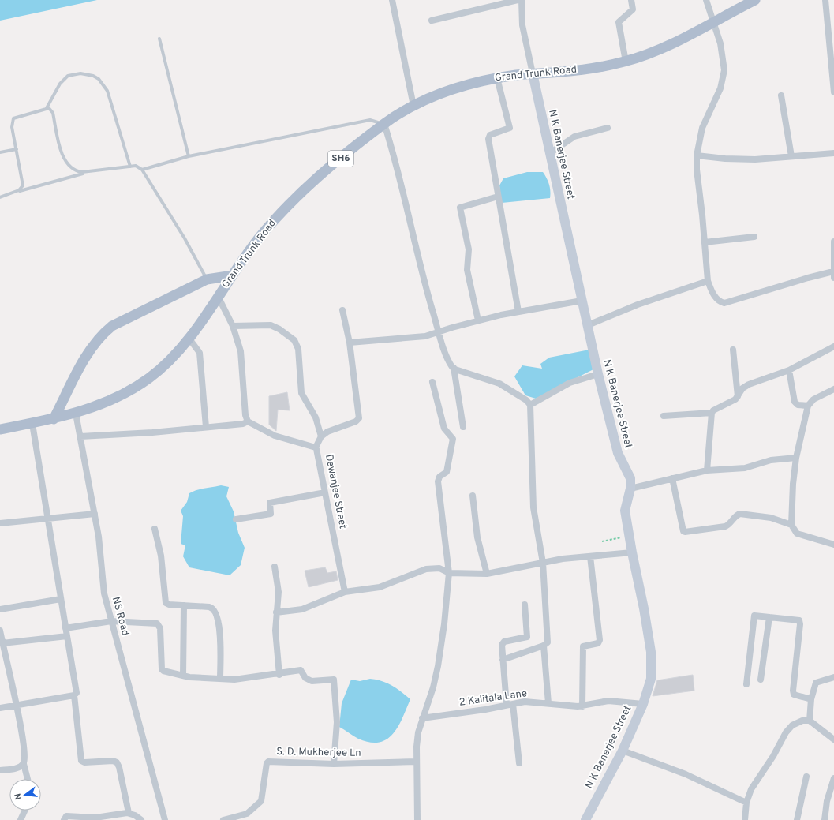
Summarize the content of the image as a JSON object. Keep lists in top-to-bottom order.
{
  "streets": {
    "main road": ["Grand Trunk Road", "SH6"],
    "street": [
      "N K Banerjee Street",
      "Dewanjee Street",
      "NS Road",
      "2 Kalitala Lane",
      "S. D. Mukherjee Ln"
    ]
  },
  "crossings": [
    ["Grand Trunk Road", "N K Banerjee Street"],
    ["Grand Trunk Road", "NS Road"],
    ["N K Banerjee Street", "2 Kalitala Lane"]
  ],
  "north": "left"
}
